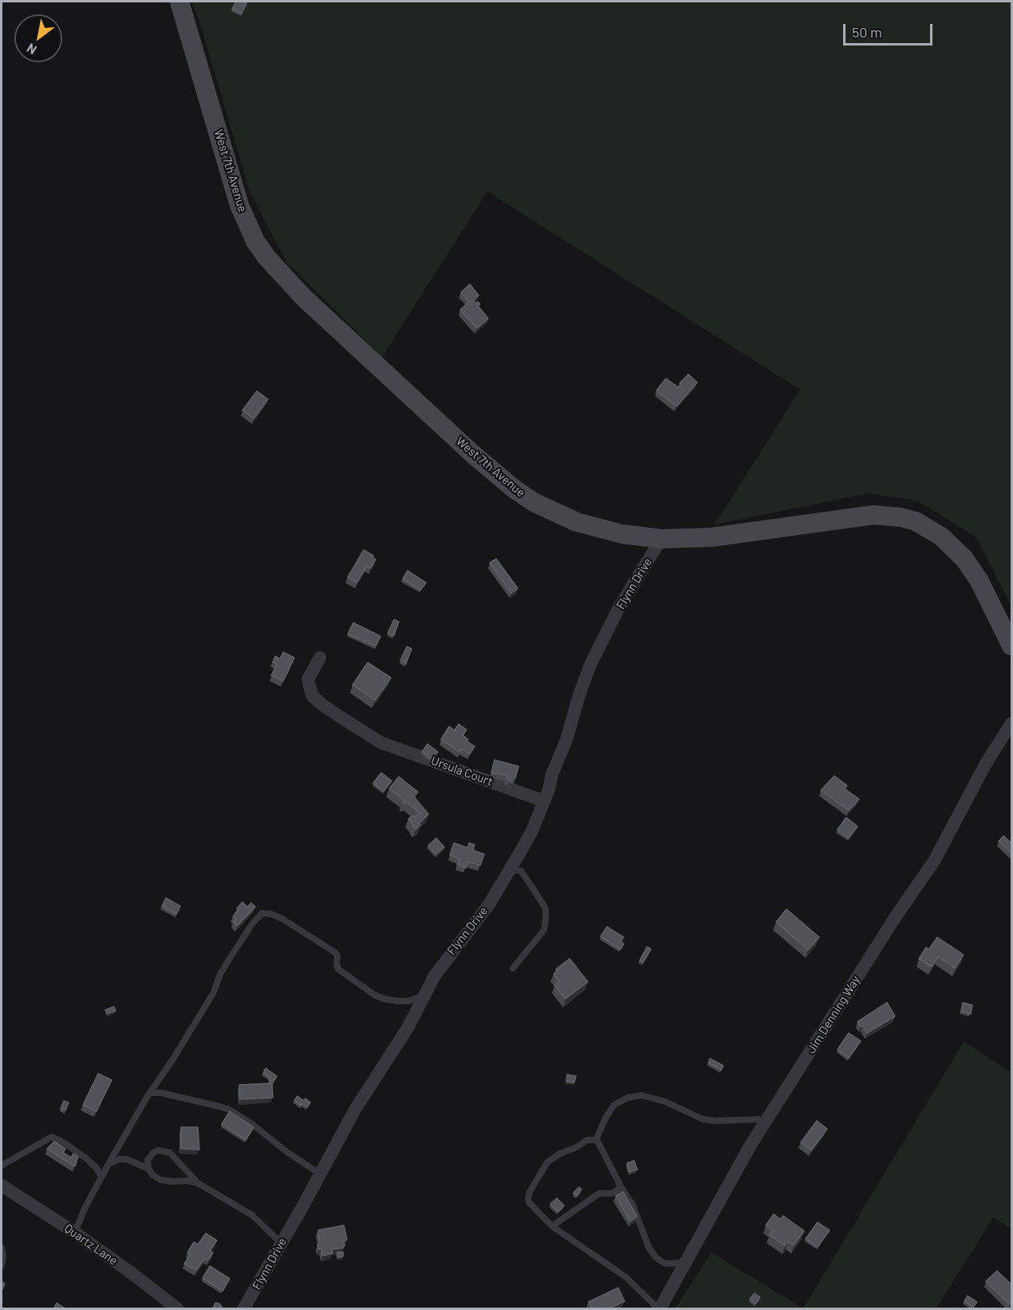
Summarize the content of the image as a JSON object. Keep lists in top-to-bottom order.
{
  "streets": {
    "main road": ["West 7th Avenue"],
    "street": [
      "Flynn Drive",
      "Ursula Court",
      "Jim Denning Way",
      "Quartz Lane"
    ]
  },
  "crossings": [
    ["West 7th Avenue", "Flynn Drive"],
    ["Flynn Drive", "Ursula Court"]
  ],
  "scale_bar": "50 m",
  "north": "bottom left"
}
